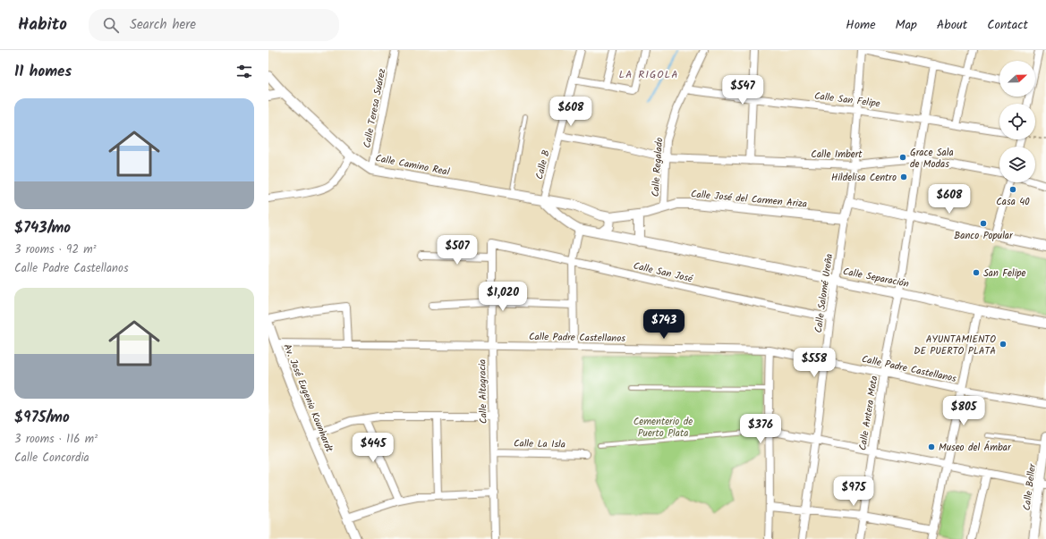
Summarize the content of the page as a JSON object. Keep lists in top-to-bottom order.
{
  "streets": {
    "street": [
      "Calle San Felipe",
      "Calle Teresa Suárez",
      "Calle Imbert",
      "Calle Camino Real",
      "Calle B",
      "Calle Regalado",
      "Calle José del Carmen Ariza",
      "Calle San José",
      "Calle Separación",
      "Calle Salomé Ureña",
      "Calle Padre Castellanos",
      "Calle Altagracia",
      "Av. José Eugenio Kounhardt",
      "Calle Antera Mota",
      "Calle La Isla",
      "Calle Beller"
    ]
  },
  "crossings": [
    ["Calle San Felipe", "Calle Regalado"],
    ["Calle San Felipe", "Calle Salomé Ureña"],
    ["Calle San Felipe", "Calle Antera Mota"],
    ["Calle Teresa Suárez", "Calle Camino Real"],
    ["Calle Imbert", "Calle B"],
    ["Calle Imbert", "Calle Regalado"],
    ["Calle Imbert", "Calle Salomé Ureña"],
    ["Calle Imbert", "Calle Antera Mota"],
    ["Calle Camino Real", "Calle B"],
    ["Calle Camino Real", "Calle José del Carmen Ariza"],
    ["Calle Regalado", "Calle José del Carmen Ariza"],
    ["Calle José del Carmen Ariza", "Calle Salomé Ureña"],
    ["Calle San José", "Calle Salomé Ureña"],
    ["Calle San José", "Calle Altagracia"],
    ["Calle Separación", "Calle Salomé Ureña"],
    ["Calle Separación", "Calle Antera Mota"],
    ["Calle Salomé Ureña", "Calle Padre Castellanos"],
    ["Calle Padre Castellanos", "Calle Altagracia"],
    ["Calle Padre Castellanos", "Av. José Eugenio Kounhardt"],
    ["Calle Padre Castellanos", "Calle Antera Mota"],
    ["Calle Altagracia", "Calle La Isla"]
  ],
  "districts": ["LA RIGOLA"],
  "parks": ["Cementerio de Puerto Plata"],
  "places": [
    "Grace Sala de Modas",
    "Hildelisa Centro",
    "Casa 40",
    "Banco Popular",
    "San Felipe",
    "AYUNTAMIENTO DE PUERTO PLATA",
    "Museo del Ámbar"
  ],
  "north": "right",
  "page": {
    "header": "Habito",
    "search": "Search here",
    "nav": [
      "Home",
      "Map",
      "About",
      "Contact"
    ],
    "heading": "11 homes",
    "price": [
      "$547",
      "$608",
      "$608",
      "$507",
      "$1,020",
      "$743",
      "$558",
      "$805",
      "$376",
      "$445",
      "$975"
    ],
    "list": [
      {
        "name": "$743/mo",
        "note": "3 rooms · 92 m² · Calle Padre Castellanos"
      },
      {
        "name": "$975/mo",
        "note": "3 rooms · 116 m² · Calle Concordia"
      }
    ]
  }
}
